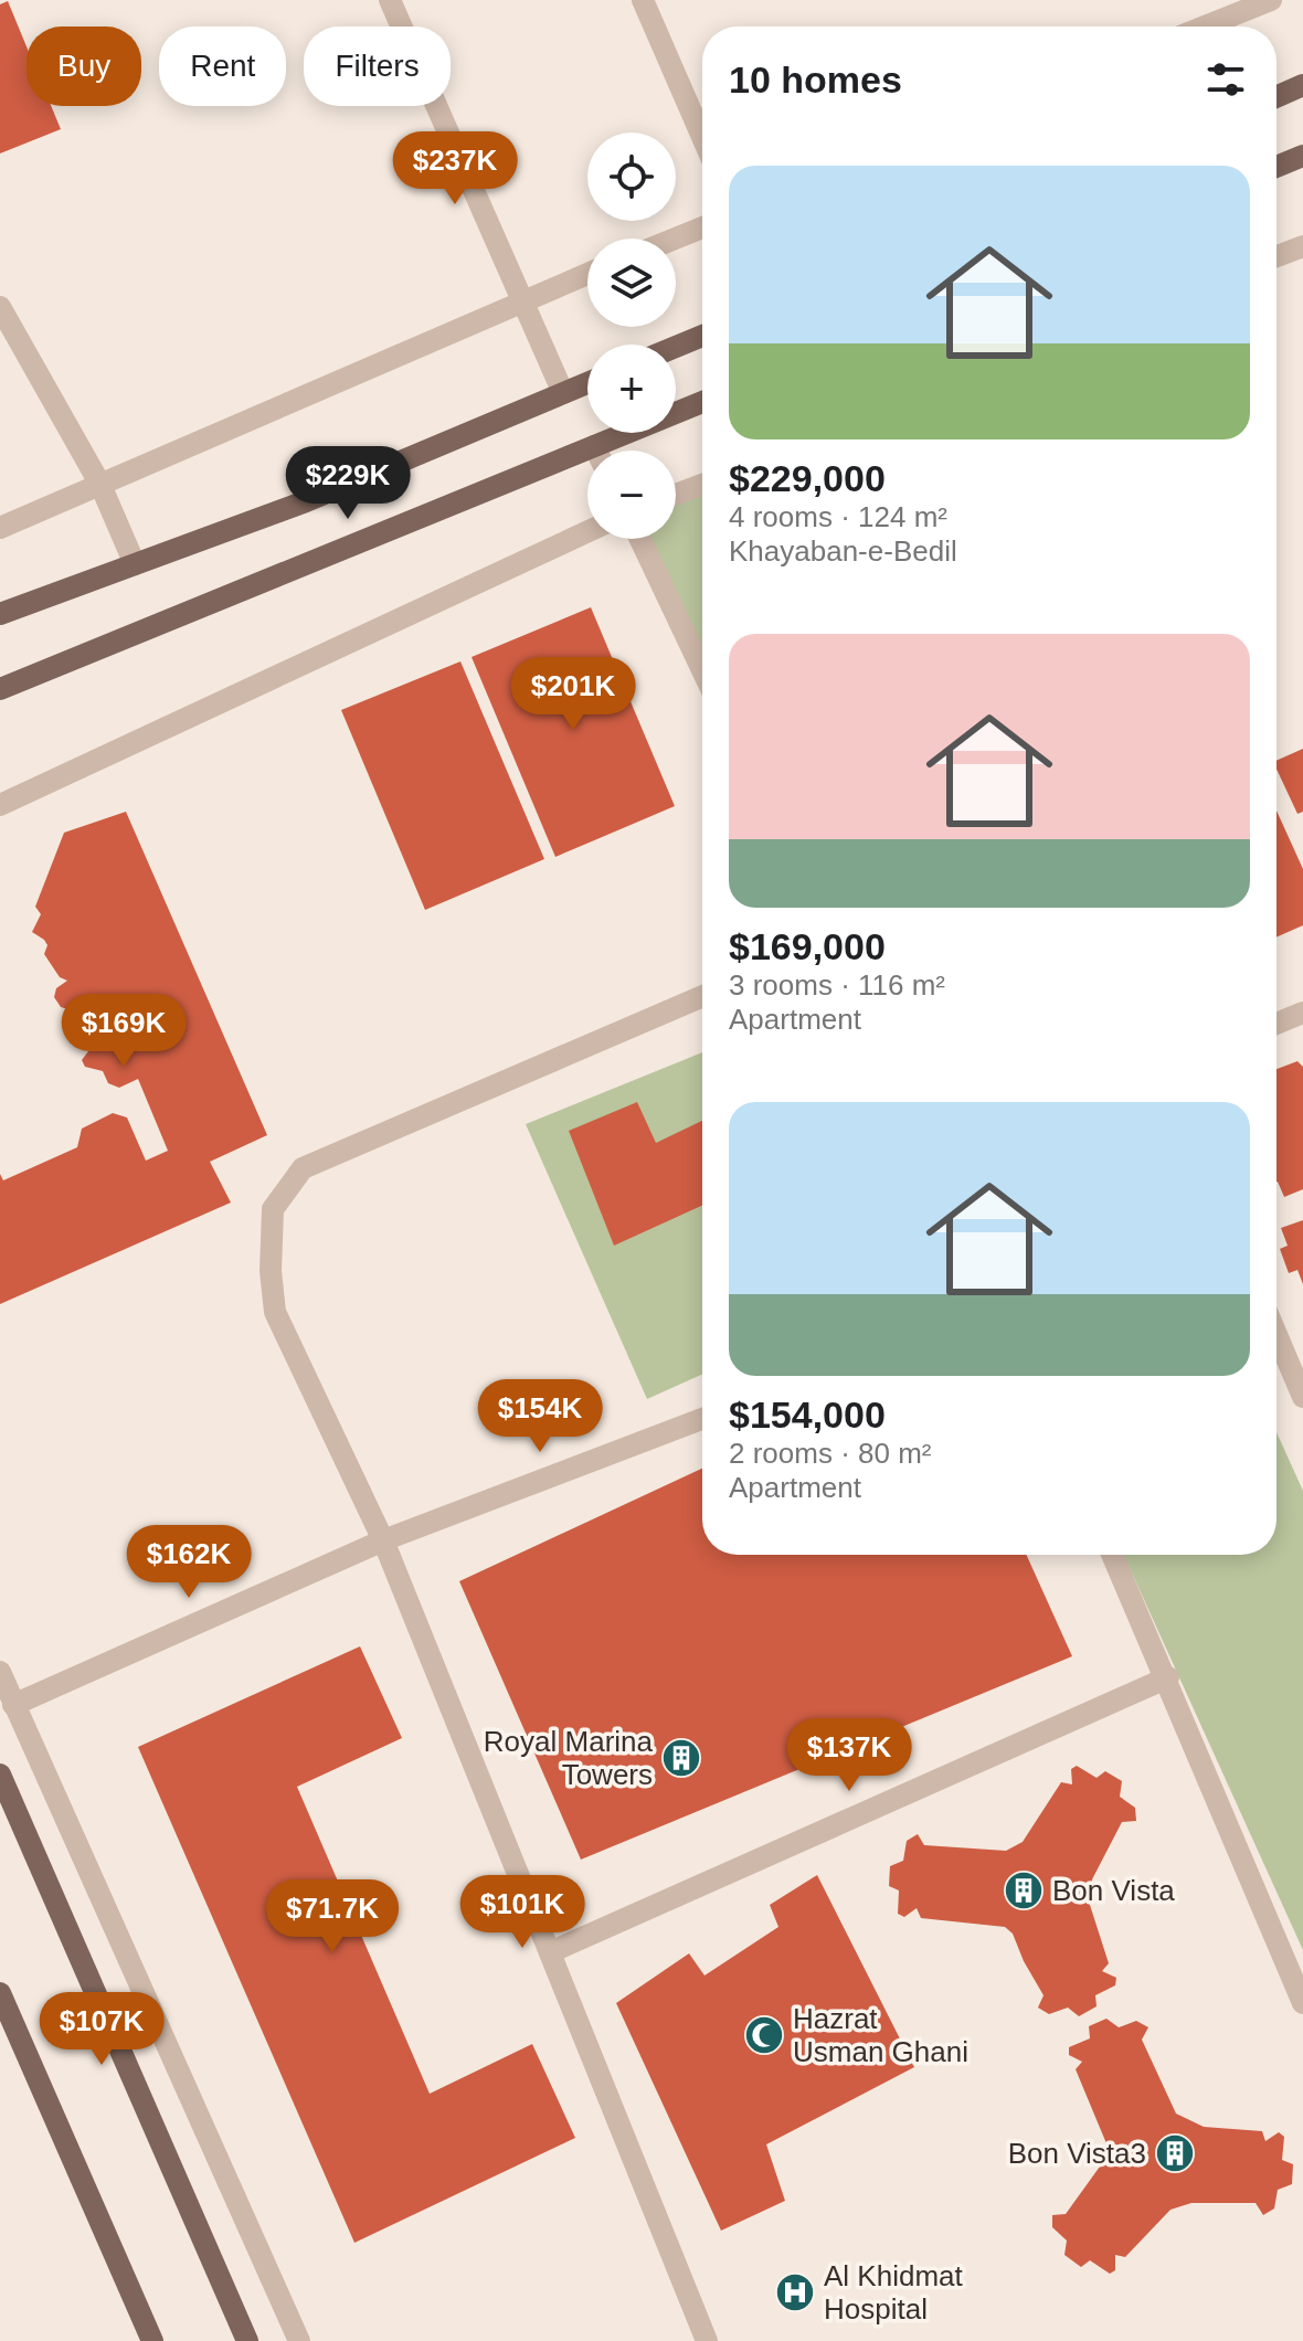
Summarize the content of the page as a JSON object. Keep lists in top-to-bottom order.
{
  "places": {
    "building": ["Royal Marina Towers", "Bon Vista", "Bon Vista3"],
    "mosque": ["Hazrat Usman Ghani"],
    "hospital": ["Al Khidmat Hospital"]
  },
  "page": {
    "chip": ["Buy", "Rent", "Filters"],
    "heading": "10 homes",
    "price": [
      "$237K",
      "$229K",
      "$201K",
      "$169K",
      "$154K",
      "$162K",
      "$137K",
      "$101K",
      "$71.7K",
      "$107K"
    ],
    "map_buttons": ["+", "−"],
    "list": [
      {
        "name": "$229,000",
        "note": "4 rooms · 124 m² · Khayaban-e-Bedil"
      },
      {
        "name": "$169,000",
        "note": "3 rooms · 116 m² · Apartment"
      },
      {
        "name": "$154,000",
        "note": "2 rooms · 80 m² · Apartment"
      }
    ]
  }
}
